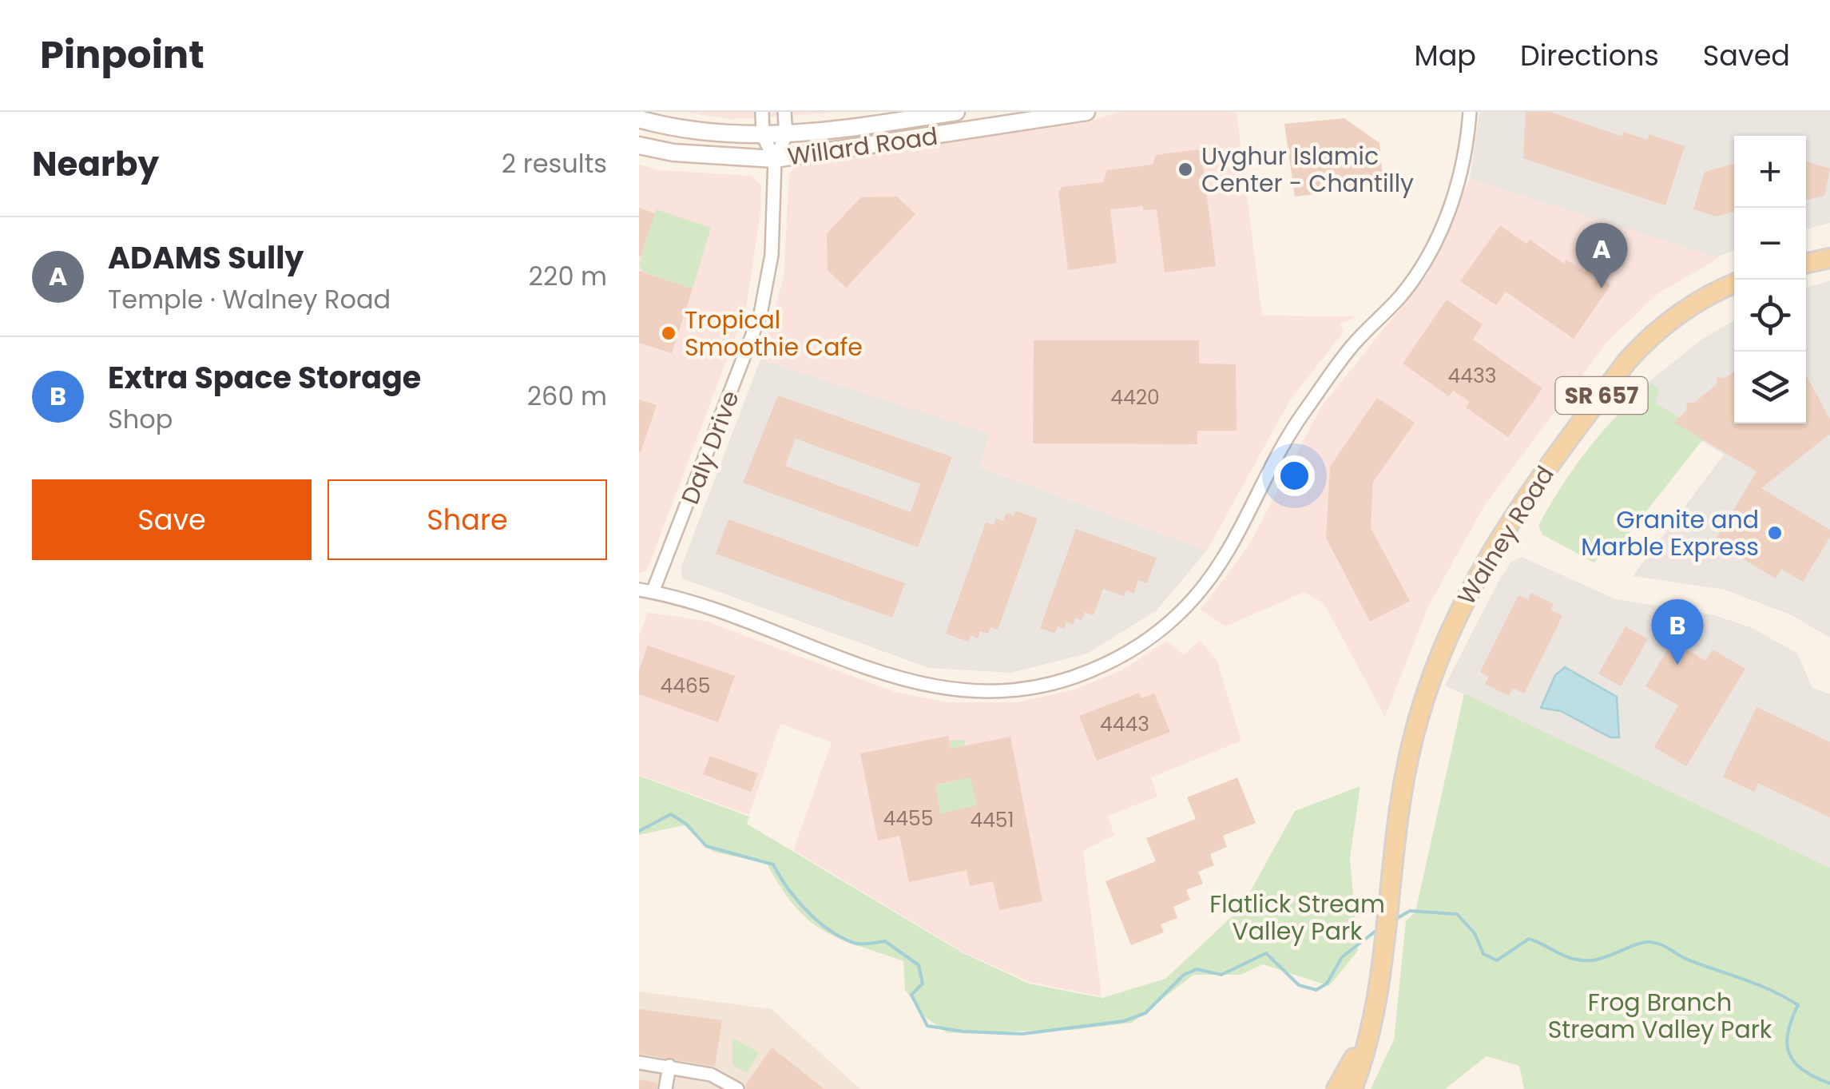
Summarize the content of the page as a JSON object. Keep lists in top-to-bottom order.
{
  "streets": {
    "main road": ["Willard Road", "SR 657", "Walney Road"],
    "street": ["Daly Drive"]
  },
  "crossings": [
    ["Willard Road", "Daly Drive"]
  ],
  "parks": ["Flatlick Stream Valley Park", "Frog Branch Stream Valley Park"],
  "places": ["Uyghur Islamic Center - Chantilly", "Tropical Smoothie Cafe", "Granite and Marble Express"],
  "house_numbers": [
    "4433",
    "4420",
    "4465",
    "4443",
    "4455",
    "4451"
  ],
  "page": {
    "header": "Pinpoint",
    "nav": ["Map", "Directions", "Saved"],
    "heading": ["Nearby", "2 results"],
    "map_buttons": ["+", "−"],
    "list": [
      {
        "mark": "A",
        "name": "ADAMS Sully",
        "note": "Temple · Walney Road",
        "value": "220 m"
      },
      {
        "mark": "B",
        "name": "Extra Space Storage",
        "note": "Shop",
        "value": "260 m"
      }
    ],
    "pins": ["A", "B"],
    "buttons": ["Save", "Share"]
  }
}
